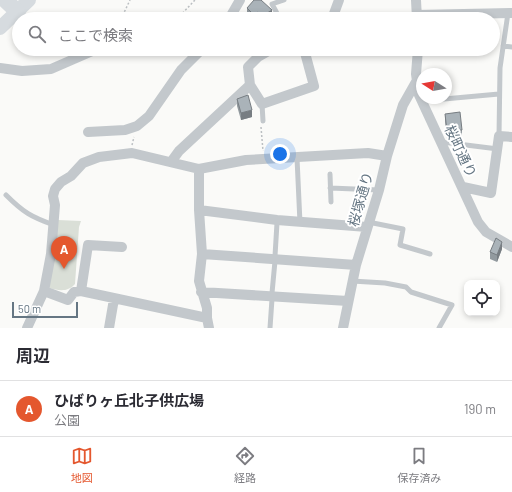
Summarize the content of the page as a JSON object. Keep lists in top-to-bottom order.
{
  "streets": {
    "street": ["桜町通り", "桜塚通り"]
  },
  "scale_bar": "50 m",
  "north": "left",
  "page": {
    "search": "ここで検索",
    "pins": "A",
    "scale": "50 m",
    "heading": "周辺",
    "list": [
      {
        "mark": "A",
        "name": "ひばりヶ丘北子供広場",
        "note": "公園",
        "value": "190 m"
      }
    ],
    "nav": ["地図", "経路", "保存済み"]
  }
}
